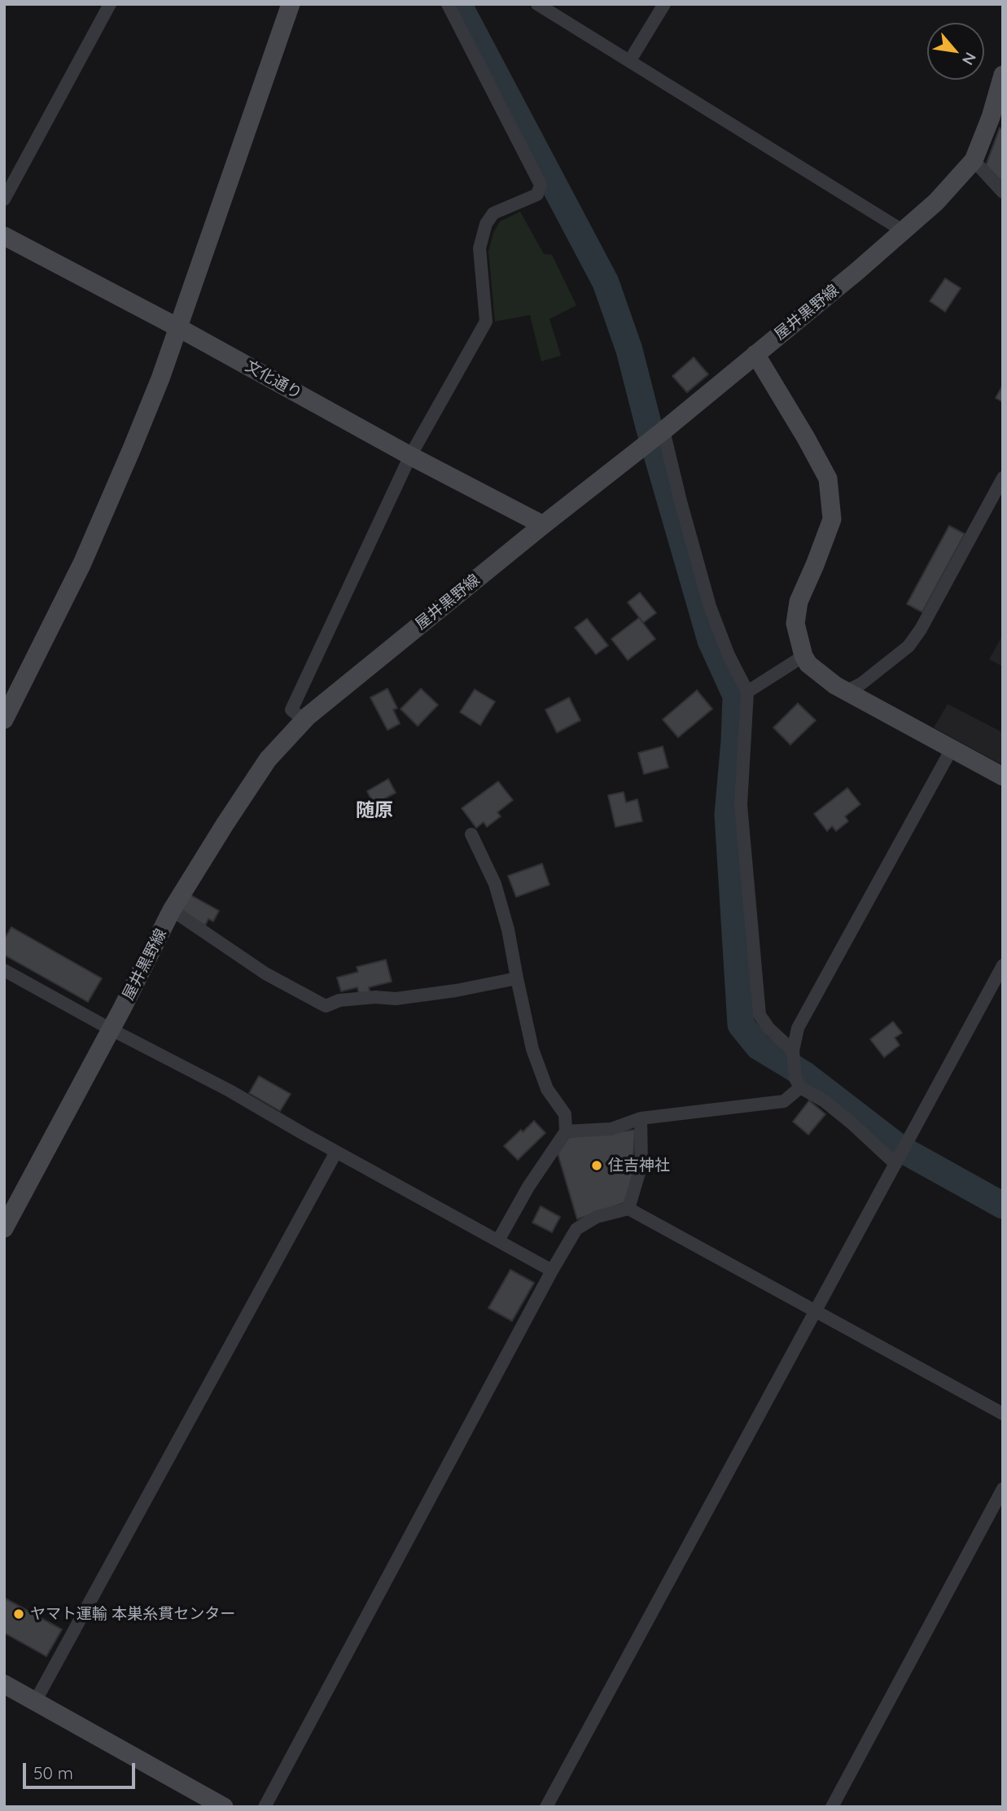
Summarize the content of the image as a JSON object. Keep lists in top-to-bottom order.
{
  "streets": {
    "street": ["屋井黒野線", "文化通り"]
  },
  "crossings": [
    ["屋井黒野線", "文化通り"]
  ],
  "districts": ["随原"],
  "places": ["住吉神社", "ヤマト運輸 本巣糸貫センター"],
  "scale_bar": "50 m",
  "north": "bottom right"
}
